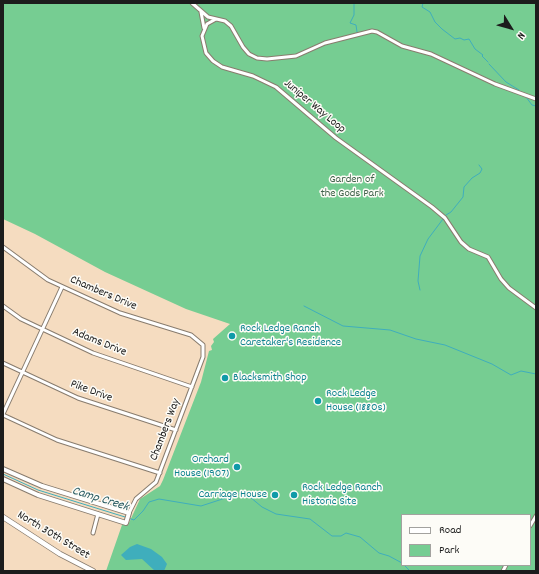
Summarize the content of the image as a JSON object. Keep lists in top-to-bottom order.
{
  "streets": {
    "main road": ["North 30th Street"],
    "street": [
      "Juniper Way Loop",
      "Chambers Drive",
      "Adams Drive",
      "Pike Drive",
      "Chambers Way"
    ]
  },
  "crossings": [
    ["Chambers Drive", "Chambers Way"],
    ["Adams Drive", "Chambers Way"],
    ["Pike Drive", "Chambers Way"]
  ],
  "water": ["Camp Creek"],
  "parks": ["Garden of the Gods Park"],
  "places": [
    "Rock Ledge Ranch Caretaker's Residence",
    "Blacksmith Shop",
    "Rock Ledge House (1880s)",
    "Orchard House (1907)",
    "Carriage House",
    "Rock Ledge Ranch Historic Site"
  ],
  "legend": ["Road", "Park"],
  "north": "bottom right"
}
